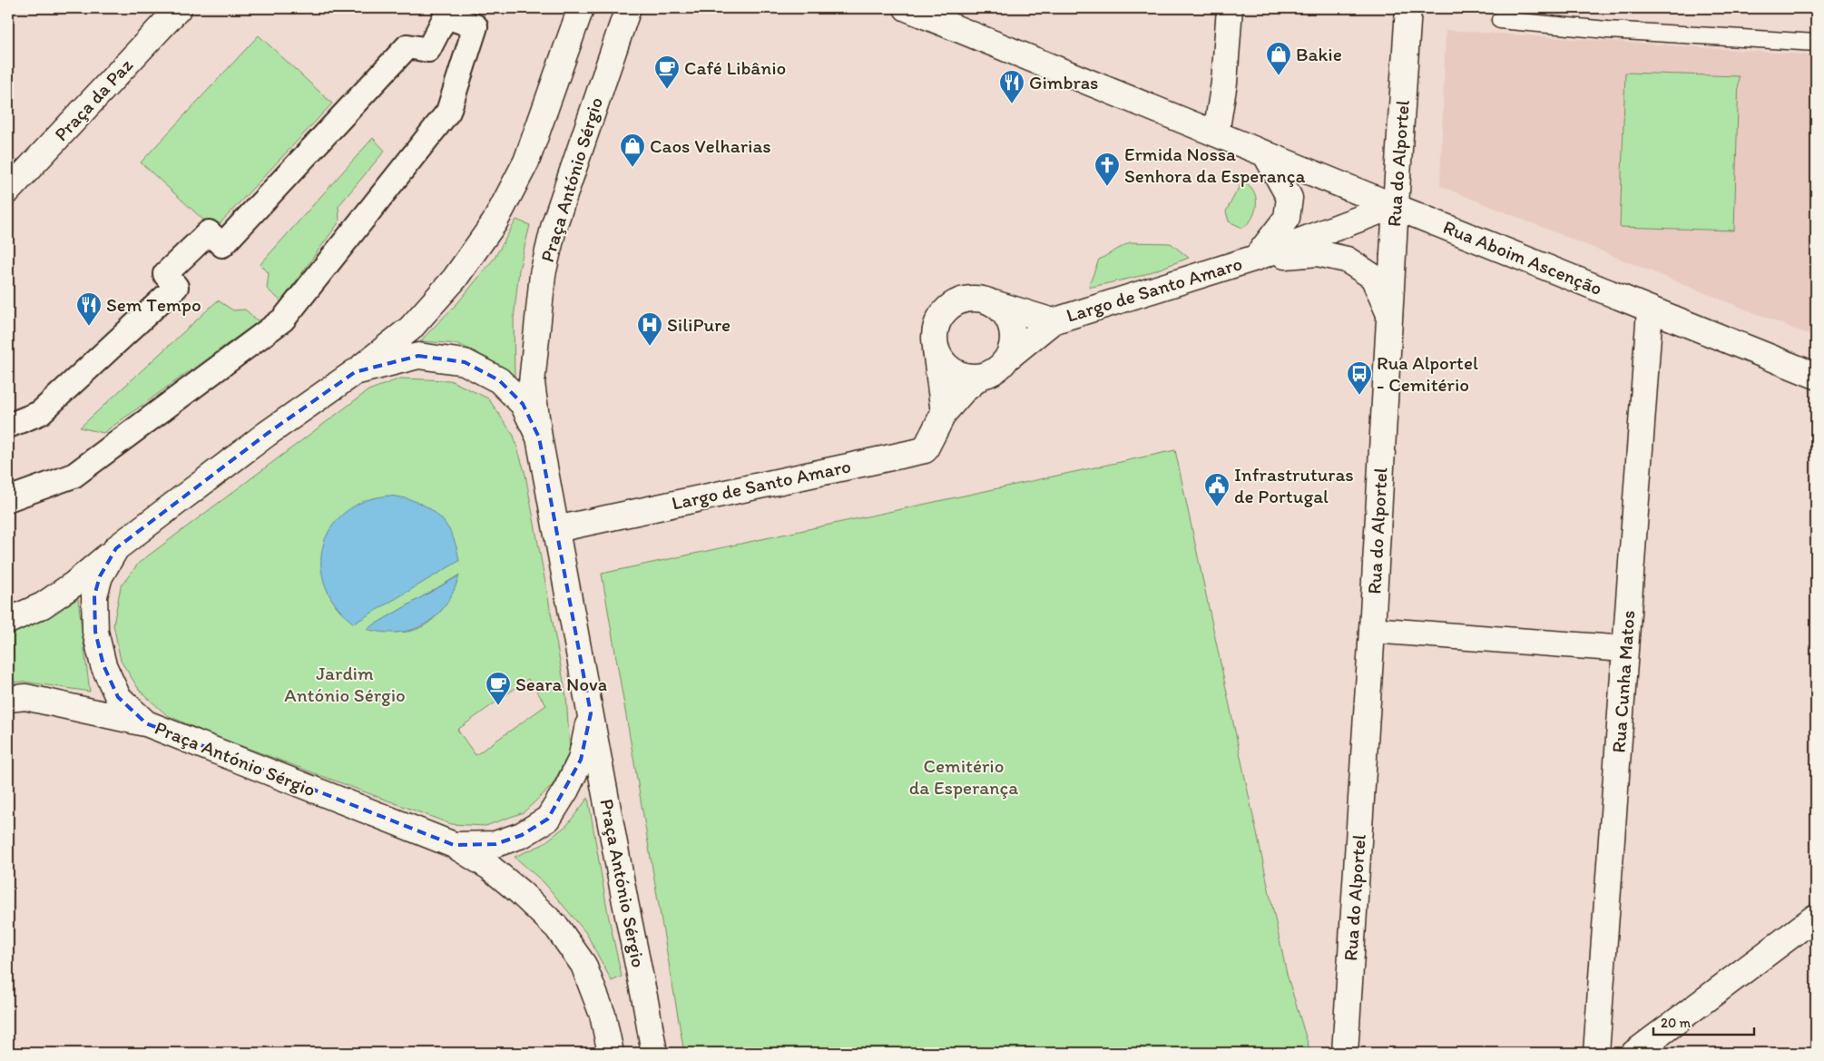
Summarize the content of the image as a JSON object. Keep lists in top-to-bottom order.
{
  "streets": {
    "street": [
      "Praça da Paz",
      "Rua do Alportel",
      "Praça António Sérgio",
      "Rua Aboim Ascenção",
      "Largo de Santo Amaro",
      "Rua Cunha Matos"
    ]
  },
  "crossings": [
    ["Rua do Alportel", "Rua Aboim Ascenção"],
    ["Praça António Sérgio", "Largo de Santo Amaro"],
    ["Rua Aboim Ascenção", "Rua Cunha Matos"]
  ],
  "parks": ["Jardim António Sérgio", "Cemitério da Esperança"],
  "places": {
    "shop": ["Bakie", "Caos Velharias"],
    "cafe": ["Café Libânio", "Seara Nova"],
    "restaurant": ["Gimbras", "Sem Tempo"],
    "church": ["Ermida Nossa Senhora da Esperança"],
    "hospital": ["SiliPure"],
    "bus stop": ["Rua Alportel - Cemitério"],
    "public building": ["Infrastruturas de Portugal"]
  },
  "scale_bar": "20 m"
}
